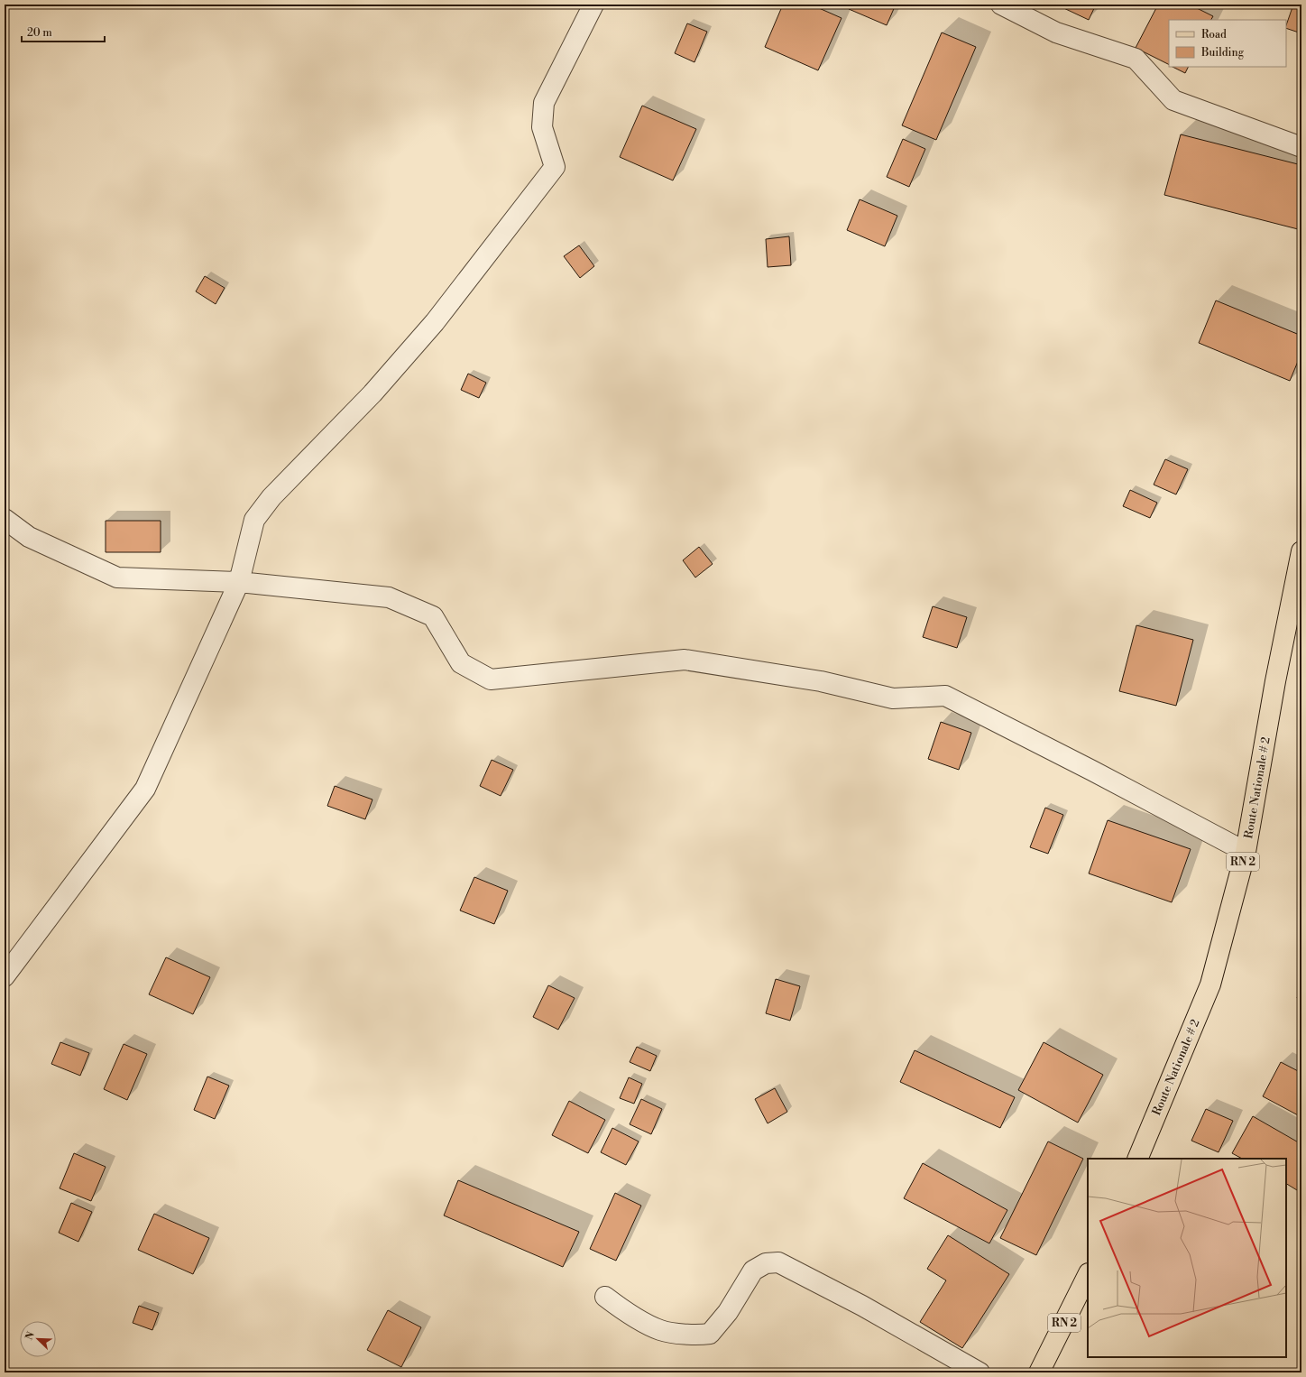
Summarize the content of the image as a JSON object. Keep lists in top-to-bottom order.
{
  "streets": {
    "main road": ["Route Nationale # 2", "RN 2"]
  },
  "legend": ["Road", "Building"],
  "scale_bar": "20 m",
  "north": "top left"
}
